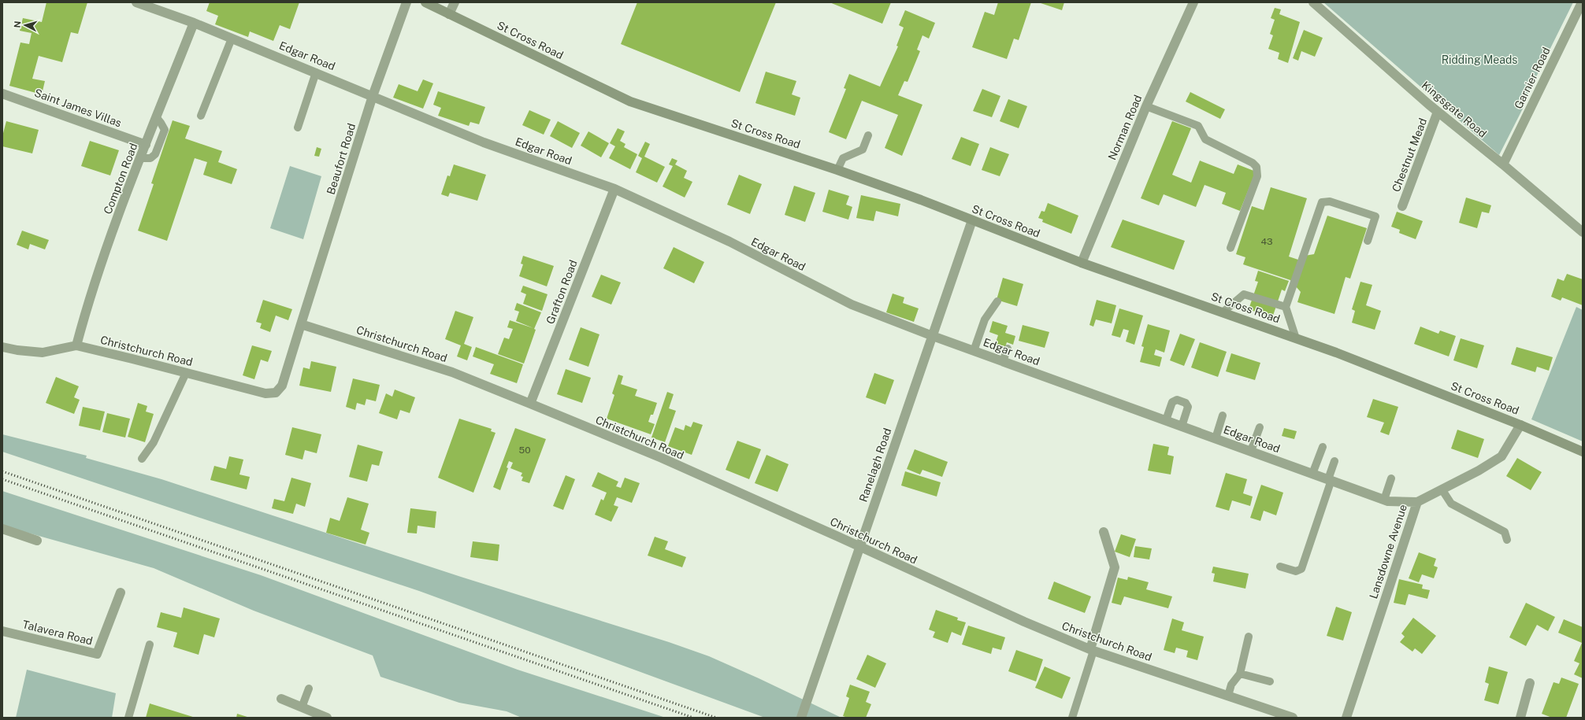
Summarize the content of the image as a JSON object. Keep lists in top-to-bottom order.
{
  "streets": {
    "main road": ["St Cross Road"],
    "street": [
      "Edgar Road",
      "Garnier Road",
      "Saint James Villas",
      "Kingsgate Road",
      "Norman Road",
      "Chestnut Mead",
      "Beaufort Road",
      "Compton Road",
      "Grafton Road",
      "Christchurch Road",
      "Ranelagh Road",
      "Lansdowne Avenue",
      "Talavera Road"
    ]
  },
  "crossings": [
    ["St Cross Road", "Norman Road"],
    ["St Cross Road", "Ranelagh Road"],
    ["St Cross Road", "Lansdowne Avenue"],
    ["Edgar Road", "Beaufort Road"],
    ["Edgar Road", "Compton Road"],
    ["Edgar Road", "Grafton Road"],
    ["Edgar Road", "Ranelagh Road"],
    ["Edgar Road", "Lansdowne Avenue"],
    ["Garnier Road", "Kingsgate Road"],
    ["Saint James Villas", "Compton Road"],
    ["Kingsgate Road", "Chestnut Mead"],
    ["Beaufort Road", "Christchurch Road"],
    ["Compton Road", "Christchurch Road"],
    ["Grafton Road", "Christchurch Road"],
    ["Christchurch Road", "Ranelagh Road"]
  ],
  "parks": ["Ridding Meads"],
  "house_numbers": ["43", "50"],
  "north": "left"
}
